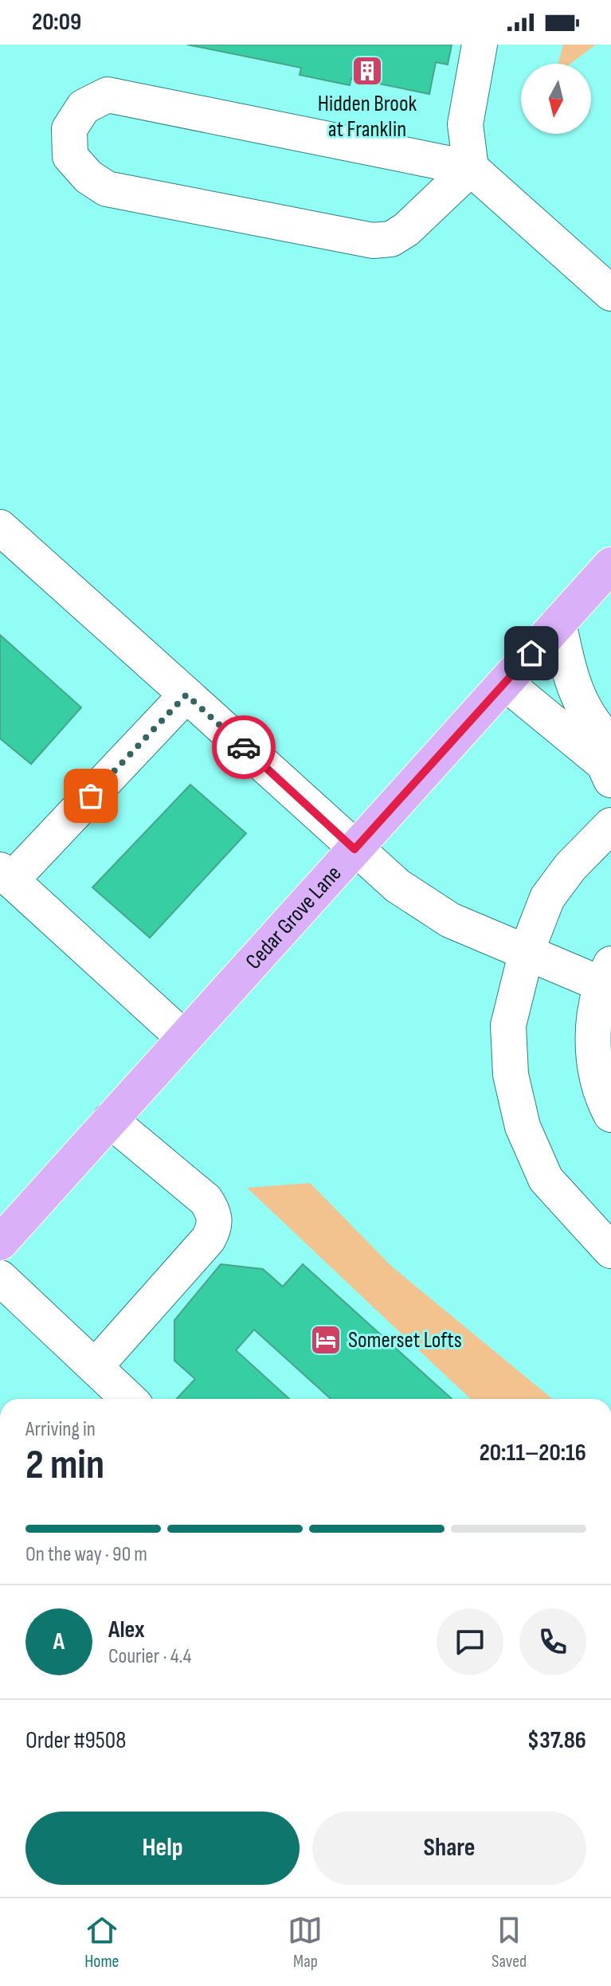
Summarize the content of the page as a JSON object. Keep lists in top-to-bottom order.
{
  "streets": {
    "main road": ["Cedar Grove Lane"]
  },
  "places": {
    "building": ["Hidden Brook at Franklin"],
    "hotel": ["Somerset Lofts"]
  },
  "north": "bottom",
  "page": {
    "status": "20:09",
    "heading": ["2 min", "Arriving in", "20:11–20:16"],
    "panel": [
      "Alex",
      "Courier · 4.4",
      "Order #9508",
      "$37.86"
    ],
    "bar": "On the way · 90 m",
    "round": "A",
    "buttons": ["Help", "Share"],
    "tabs": ["Home", "Map", "Saved"]
  }
}
